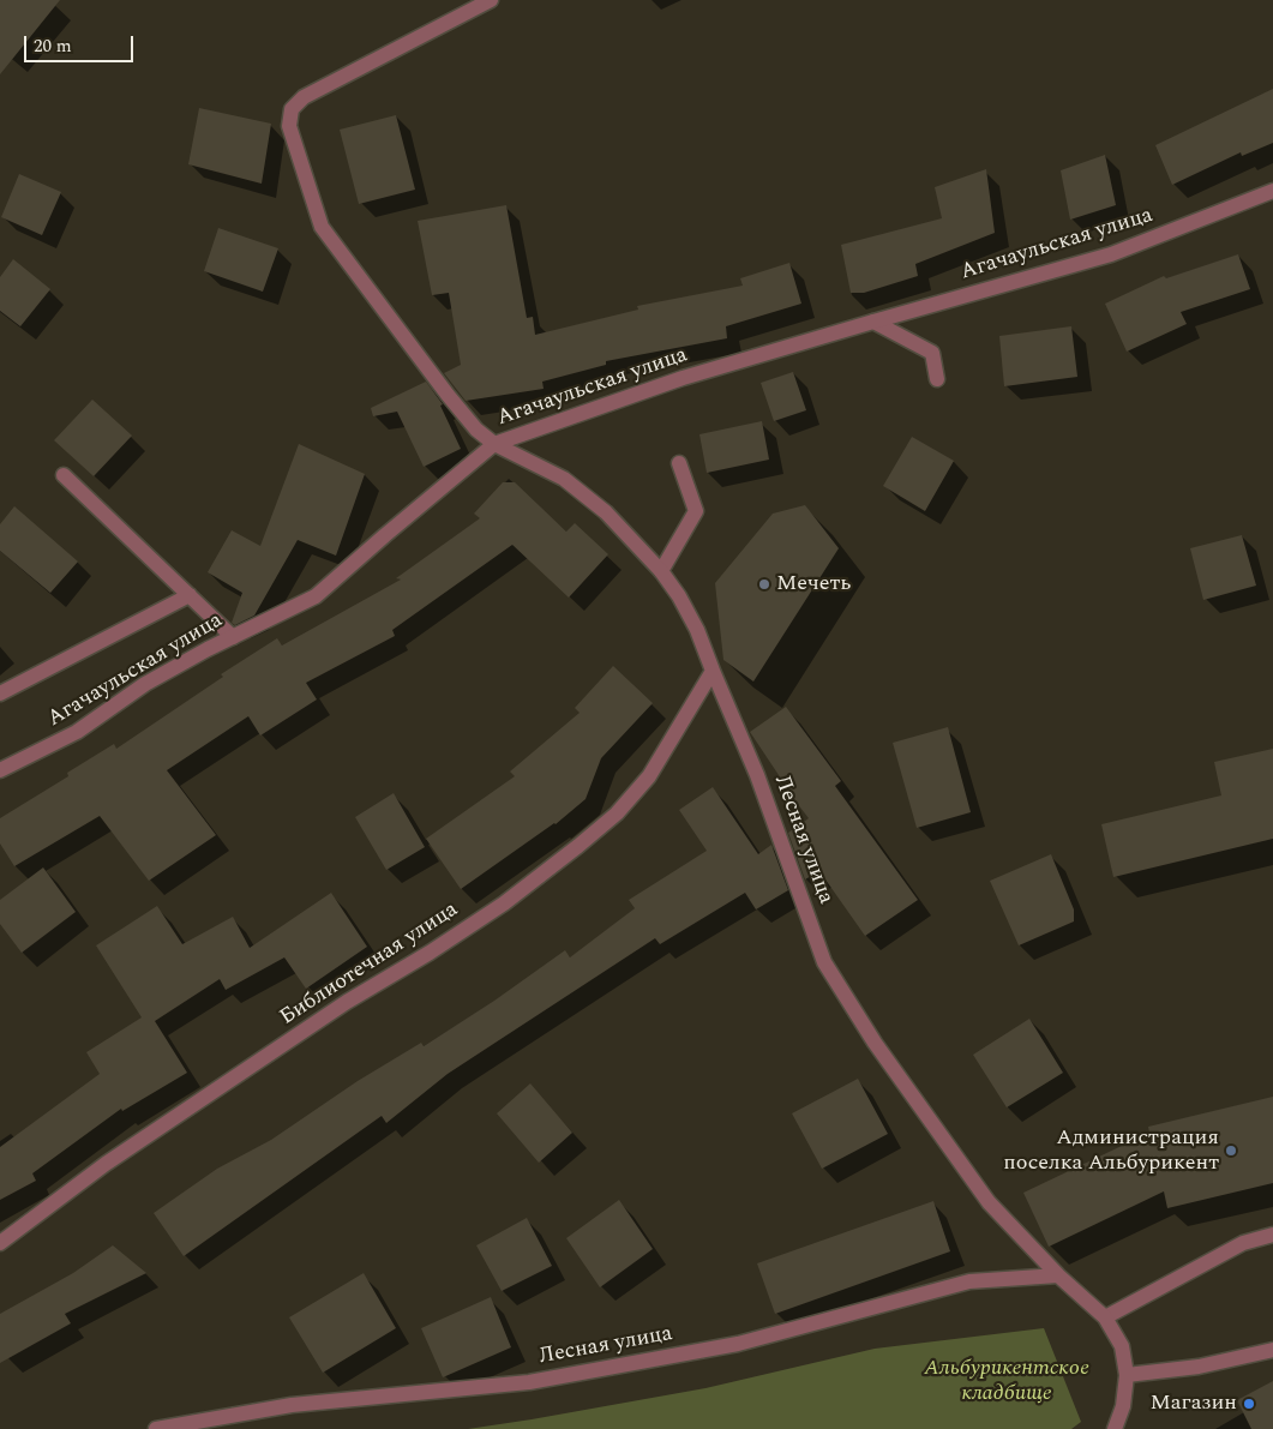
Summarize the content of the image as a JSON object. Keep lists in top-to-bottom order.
{
  "streets": {
    "street": ["Агачаульская улица", "Лесная улица", "Библиотечная улица"]
  },
  "crossings": [
    ["Агачаульская улица", "Лесная улица"],
    ["Лесная улица", "Библиотечная улица"]
  ],
  "parks": ["Альбурикентское кладбище"],
  "places": ["Мечеть", "Администрация поселка Альбурикент", "Магазин"],
  "scale_bar": "20 m"
}
